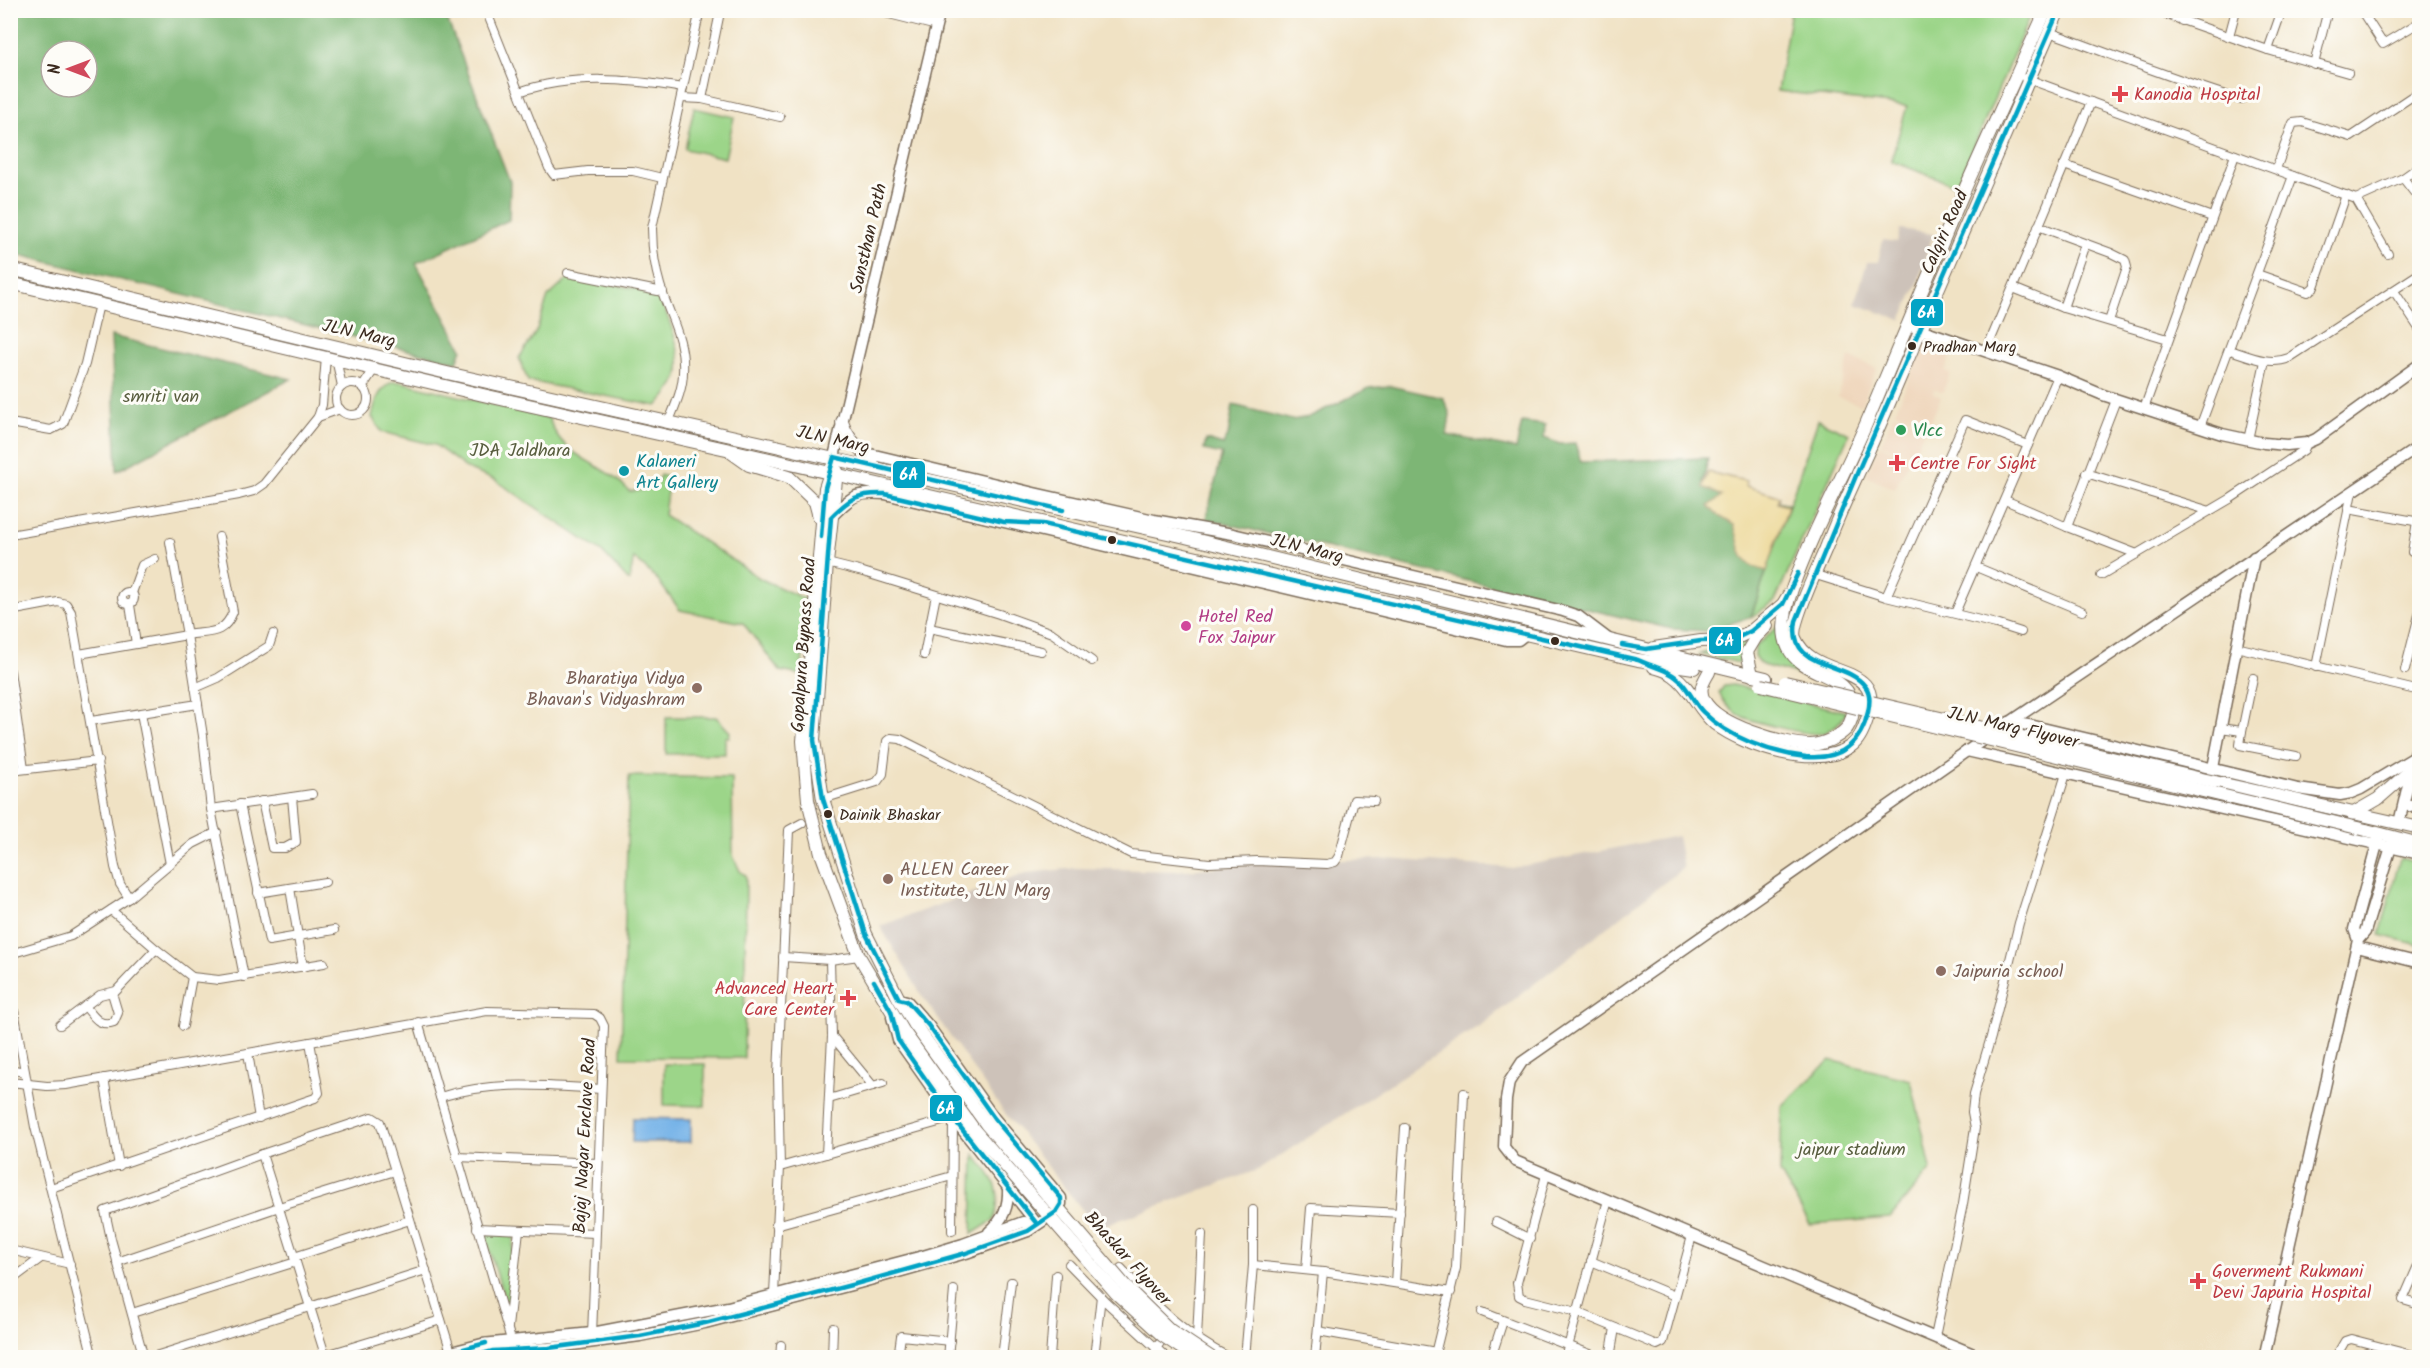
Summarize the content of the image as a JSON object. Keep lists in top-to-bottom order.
{
  "streets": {
    "main road": [
      "Calgiri Road",
      "JLN Marg",
      "Gopalpura Bypass Road",
      "JLN Marg Flyover",
      "Bhaskar Flyover"
    ],
    "street": ["Sansthan Path", "Bajaj Nagar Enclave Road"]
  },
  "crossings": [
    ["Calgiri Road", "JLN Marg"],
    ["Calgiri Road", "JLN Marg Flyover"],
    ["Sansthan Path", "JLN Marg"],
    ["JLN Marg", "Gopalpura Bypass Road"],
    ["JLN Marg", "JLN Marg Flyover"],
    ["Gopalpura Bypass Road", "Bhaskar Flyover"]
  ],
  "parks": ["smriti van", "JDA Jaldhara", "jaipur stadium"],
  "places": {
    "health": [
      "Kanodia Hospital",
      "Centre For Sight",
      "Advanced Heart Care Center",
      "Goverment Rukmani Devi Japuria Hospital"
    ],
    "other": [
      "Pradhan Marg",
      "Vlcc",
      "Kalaneri Art Gallery",
      "Hotel Red Fox Jaipur",
      "Bharatiya Vidya Bhavan's Vidyashram",
      "Dainik Bhaskar",
      "ALLEN Career Institute, JLN Marg",
      "Jaipuria school"
    ]
  },
  "lines": ["transit line 6A"],
  "north": "left"
}
